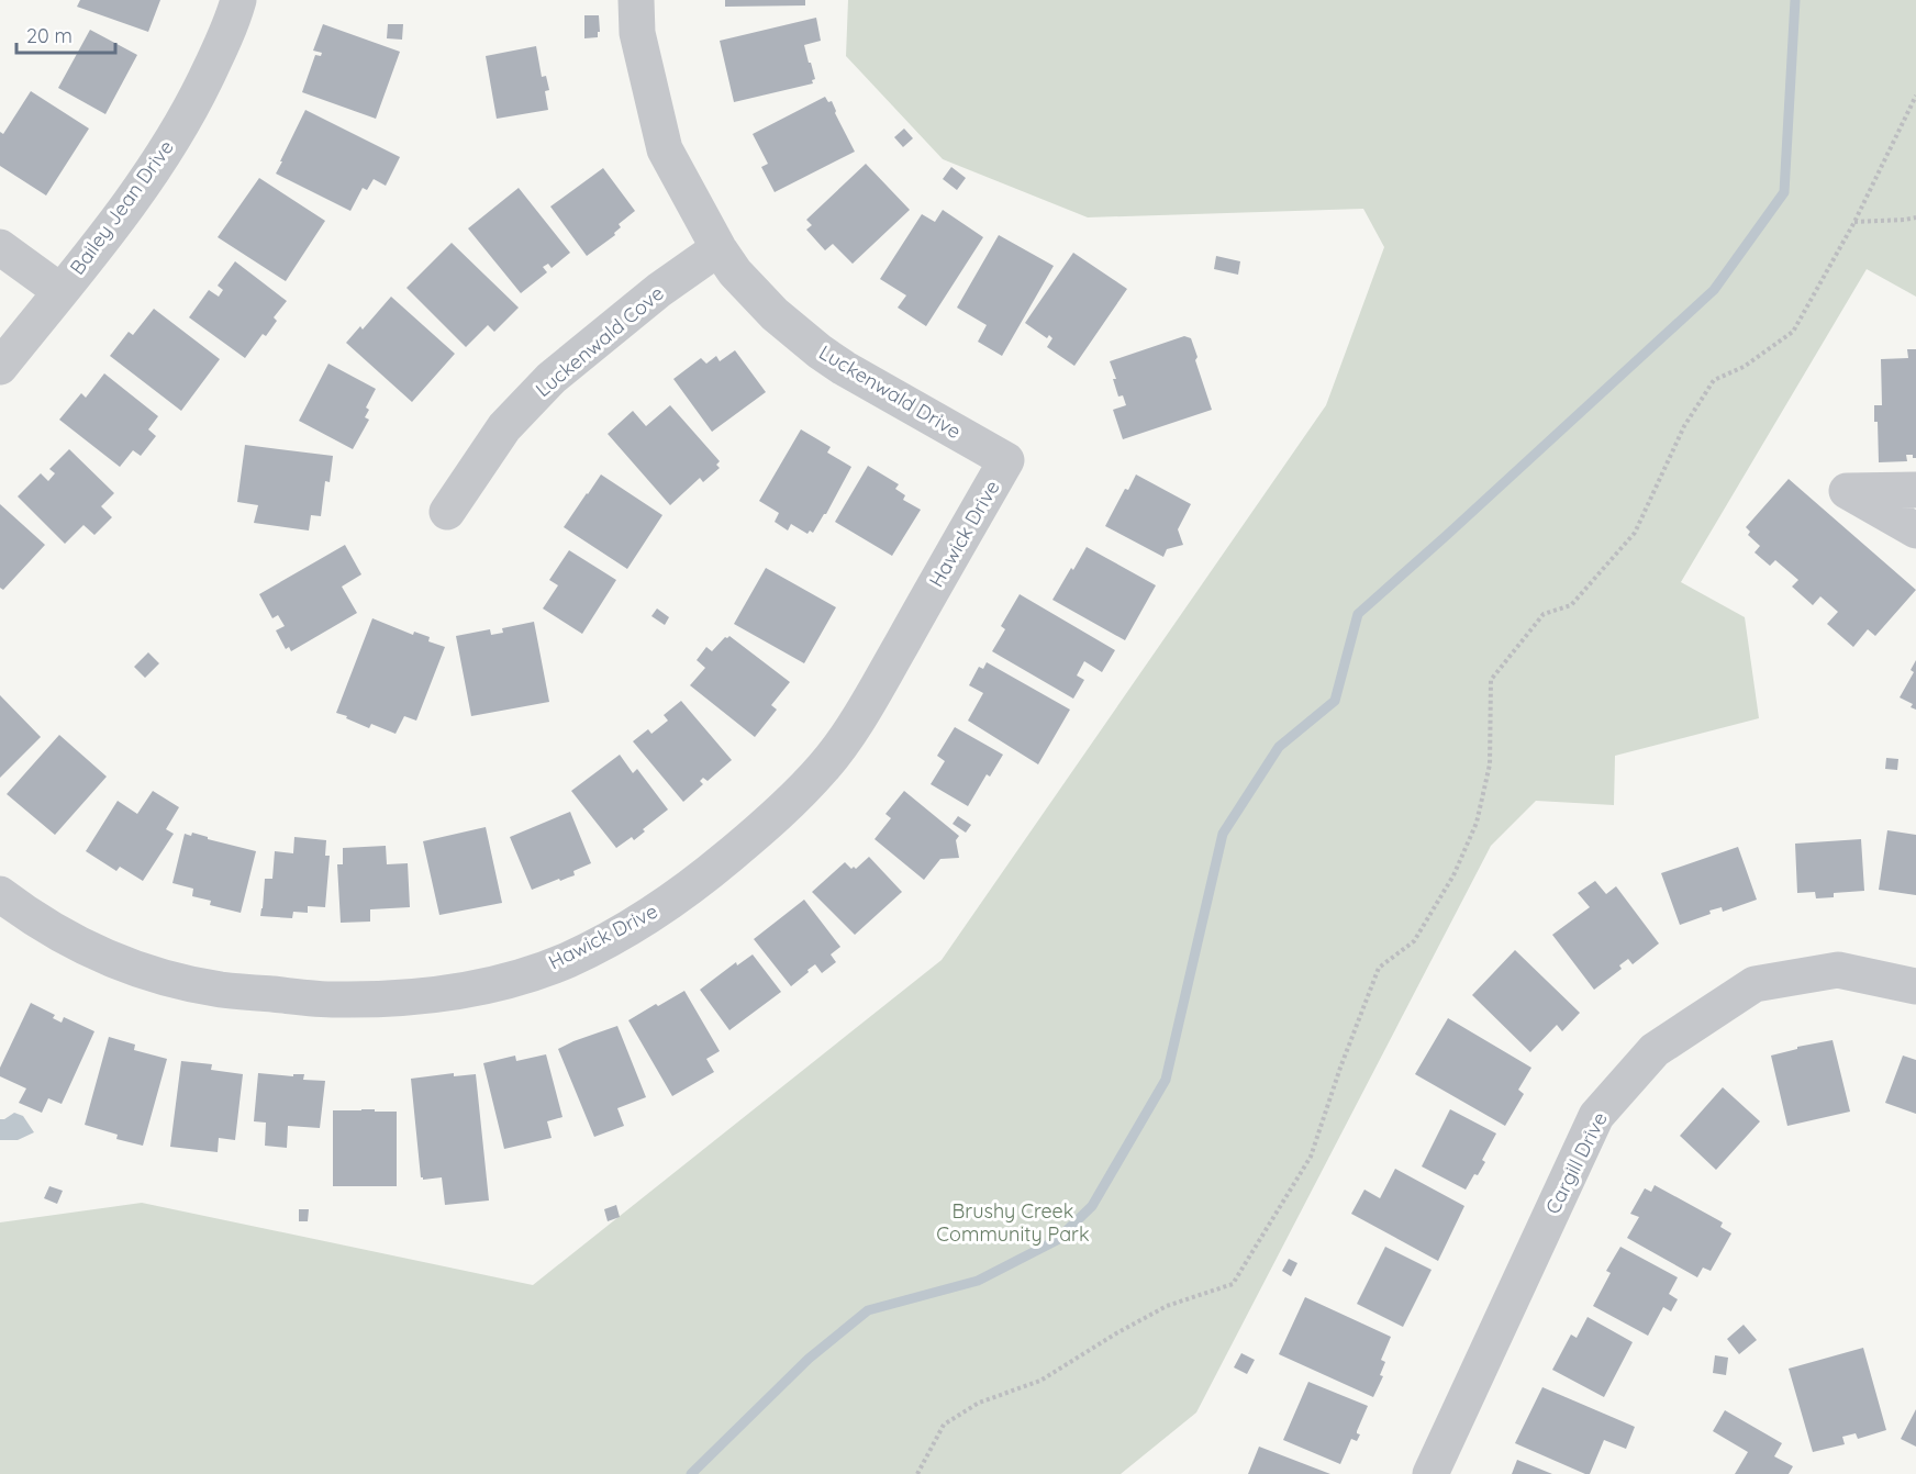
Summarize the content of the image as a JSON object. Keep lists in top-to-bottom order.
{
  "streets": {
    "street": [
      "Bailey Jean Drive",
      "Luckenwald Cove",
      "Luckenwald Drive",
      "Hawick Drive",
      "Cargill Drive"
    ]
  },
  "crossings": [
    ["Luckenwald Cove", "Luckenwald Drive"],
    ["Luckenwald Drive", "Hawick Drive"]
  ],
  "parks": ["Brushy Creek Community Park"],
  "scale_bar": "20 m"
}
